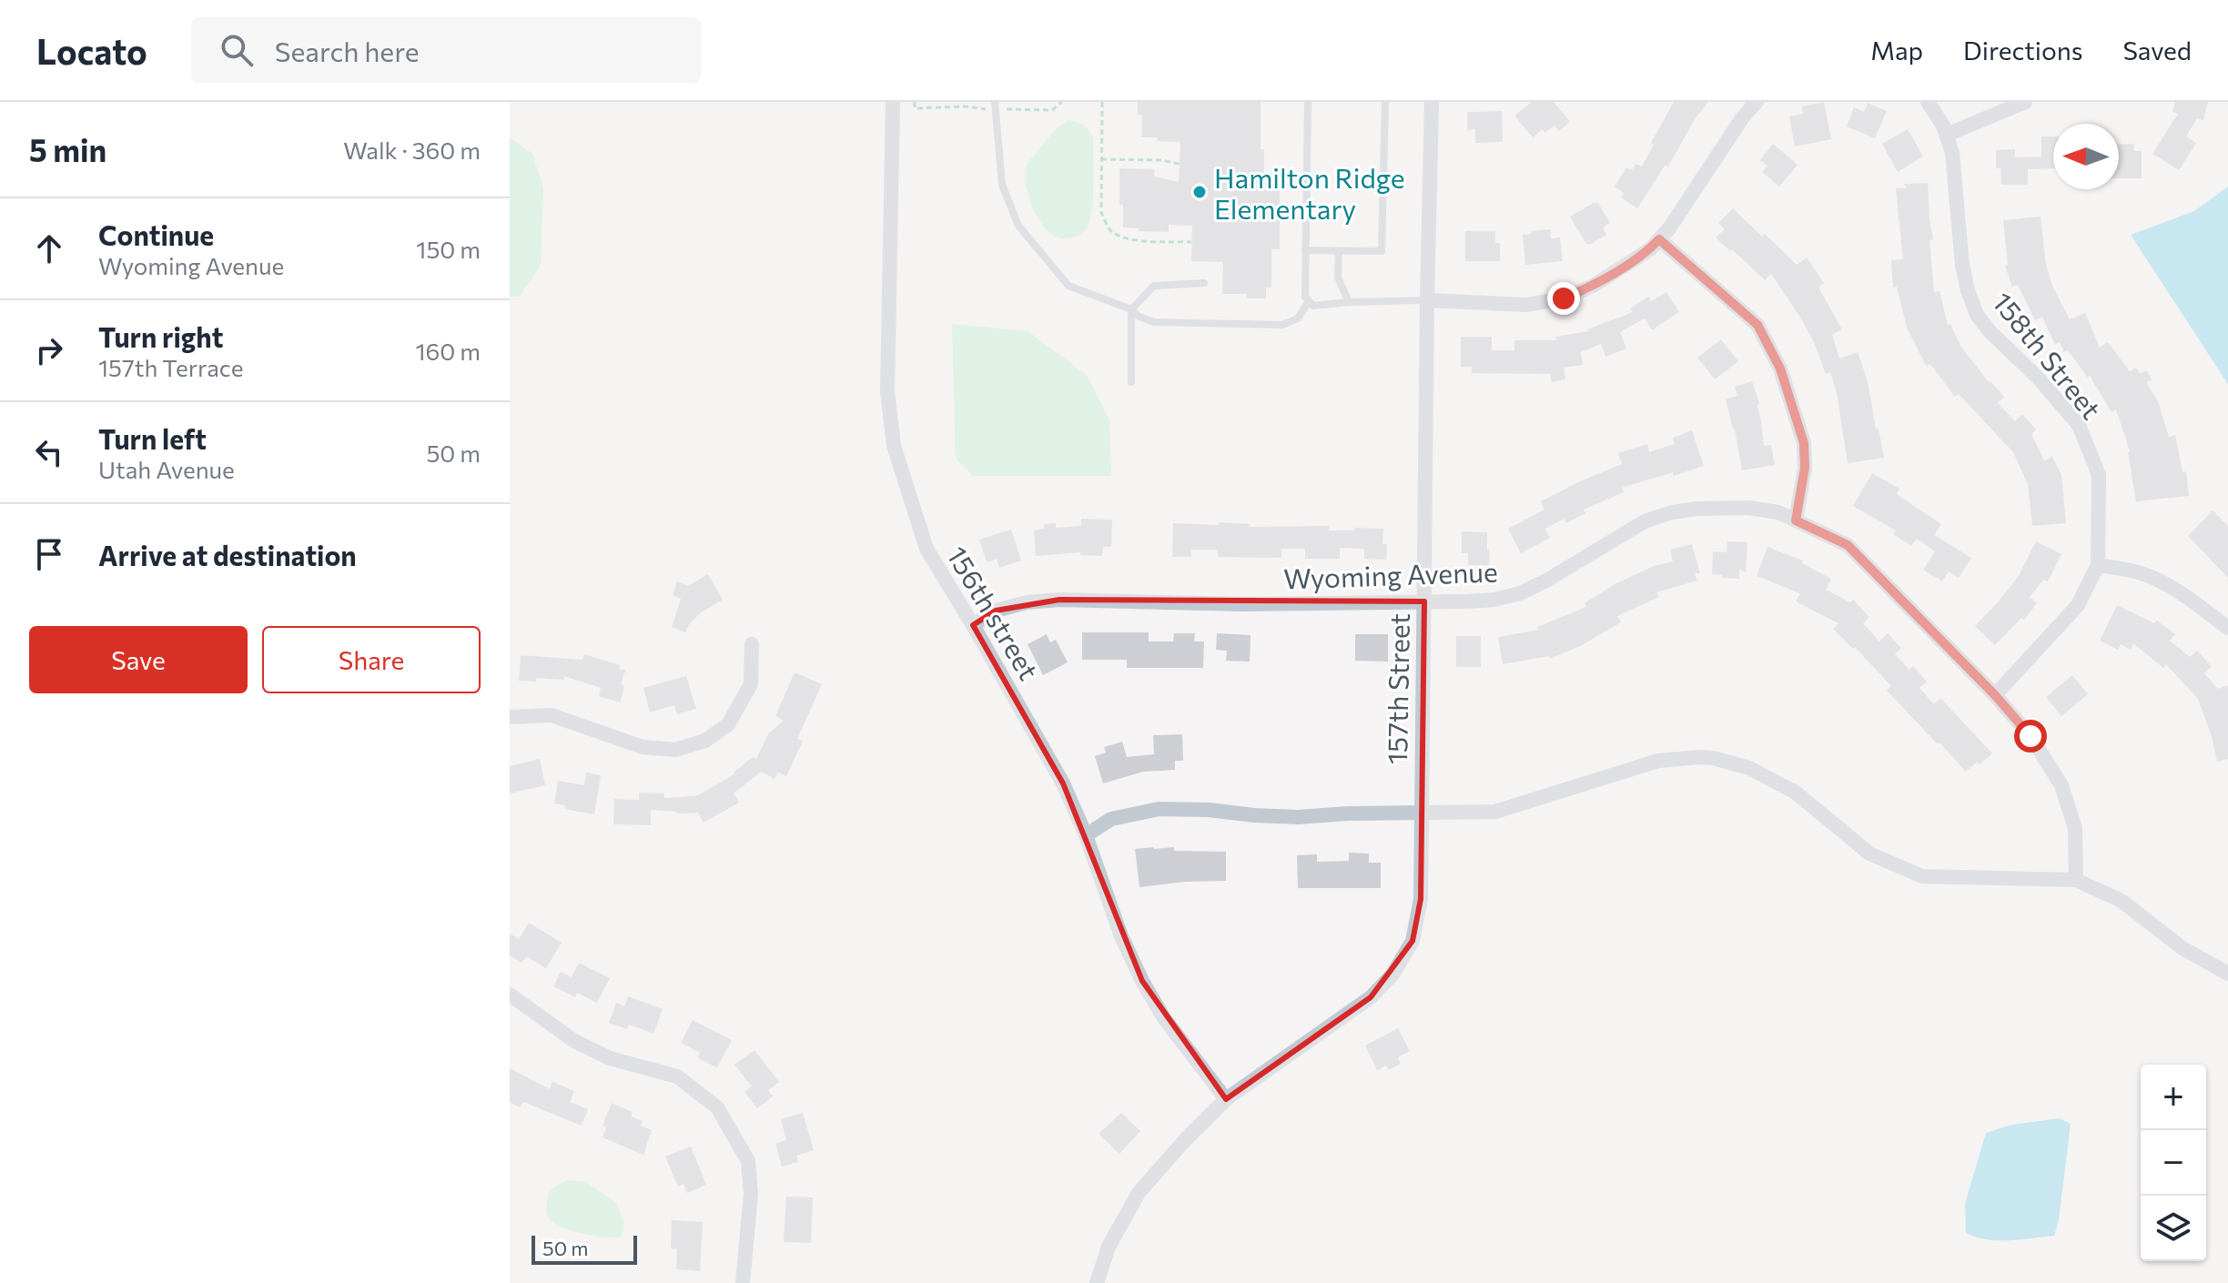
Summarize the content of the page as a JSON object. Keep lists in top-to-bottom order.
{
  "streets": {
    "street": [
      "158th Street",
      "Wyoming Avenue",
      "156th street",
      "157th Street"
    ]
  },
  "crossings": [
    ["158th Street", "Wyoming Avenue"],
    ["Wyoming Avenue", "156th street"],
    ["Wyoming Avenue", "157th Street"],
    ["156th street", "157th Street"]
  ],
  "places": ["Hamilton Ridge Elementary"],
  "scale_bar": "50 m",
  "north": "left",
  "page": {
    "header": "Locato",
    "search": "Search here",
    "nav": ["Map", "Directions", "Saved"],
    "heading": ["5 min", "Walk · 360 m"],
    "list": [
      ["Continue", "Wyoming Avenue", "150 m"],
      ["Turn right", "157th Terrace", "160 m"],
      ["Turn left", "Utah Avenue", "50 m"],
      "Arrive at destination"
    ],
    "buttons": ["Save", "Share"],
    "map_buttons": ["+", "−"],
    "scale": "50 m"
  }
}
